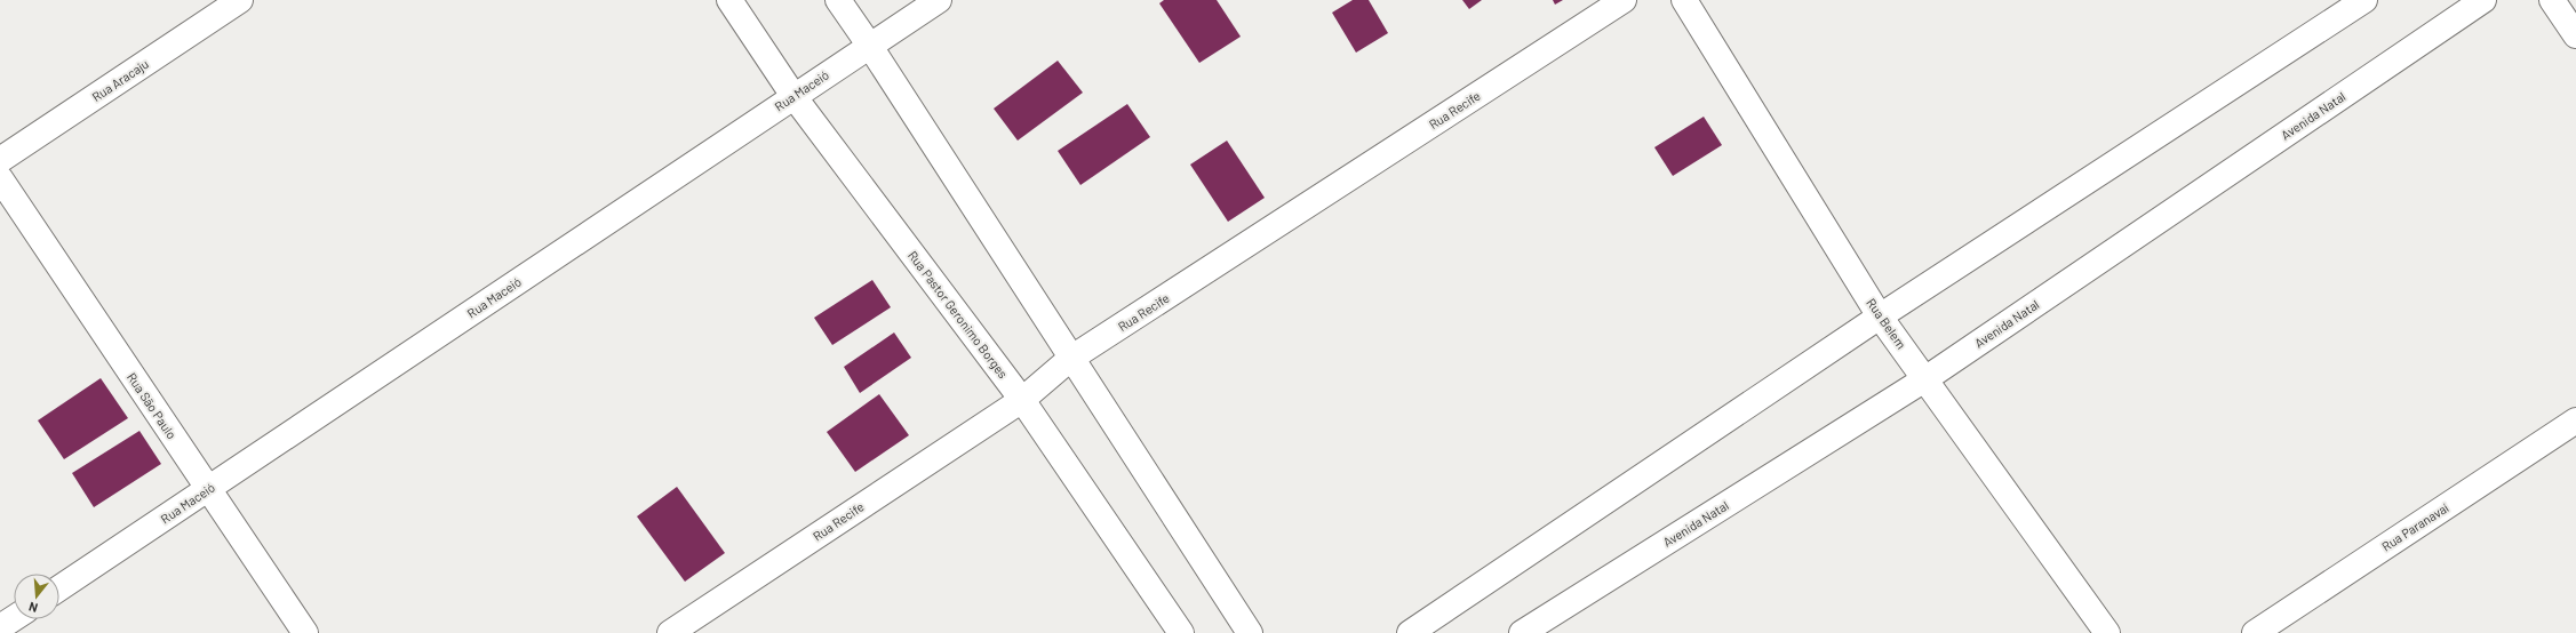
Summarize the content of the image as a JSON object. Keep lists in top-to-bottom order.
{
  "streets": {
    "street": [
      "Rua Aracaju",
      "Rua Maceió",
      "Rua Recife",
      "Avenida Natal",
      "Rua Pastor Geronimo Borges",
      "Rua Belem",
      "Rua São Paulo",
      "Rua Paranavaí"
    ]
  },
  "crossings": [
    ["Rua Maceió", "Rua Pastor Geronimo Borges"],
    ["Rua Maceió", "Rua São Paulo"],
    ["Rua Recife", "Rua Pastor Geronimo Borges"],
    ["Avenida Natal", "Rua Belem"]
  ],
  "north": "bottom"
}
